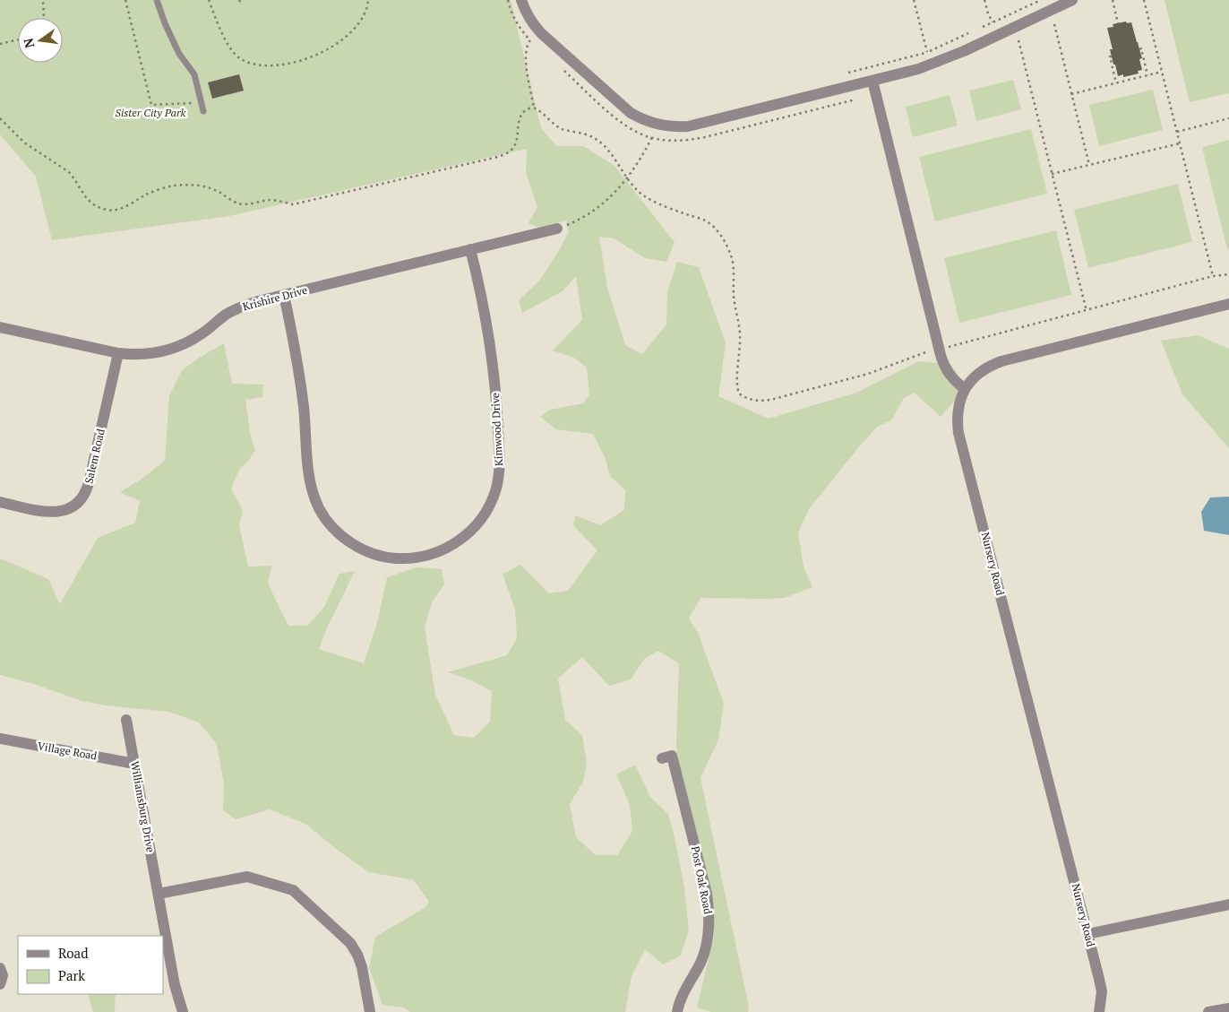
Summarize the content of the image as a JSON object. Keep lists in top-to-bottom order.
{
  "streets": {
    "street": [
      "Krishire Drive",
      "Kimwood Drive",
      "Salem Road",
      "Nursery Road",
      "Village Road",
      "Williamsburg Drive",
      "Post Oak Road"
    ]
  },
  "crossings": [
    ["Krishire Drive", "Kimwood Drive"],
    ["Krishire Drive", "Salem Road"],
    ["Village Road", "Williamsburg Drive"]
  ],
  "parks": ["Sister City Park"],
  "legend": ["Road", "Park"],
  "north": "left"
}
